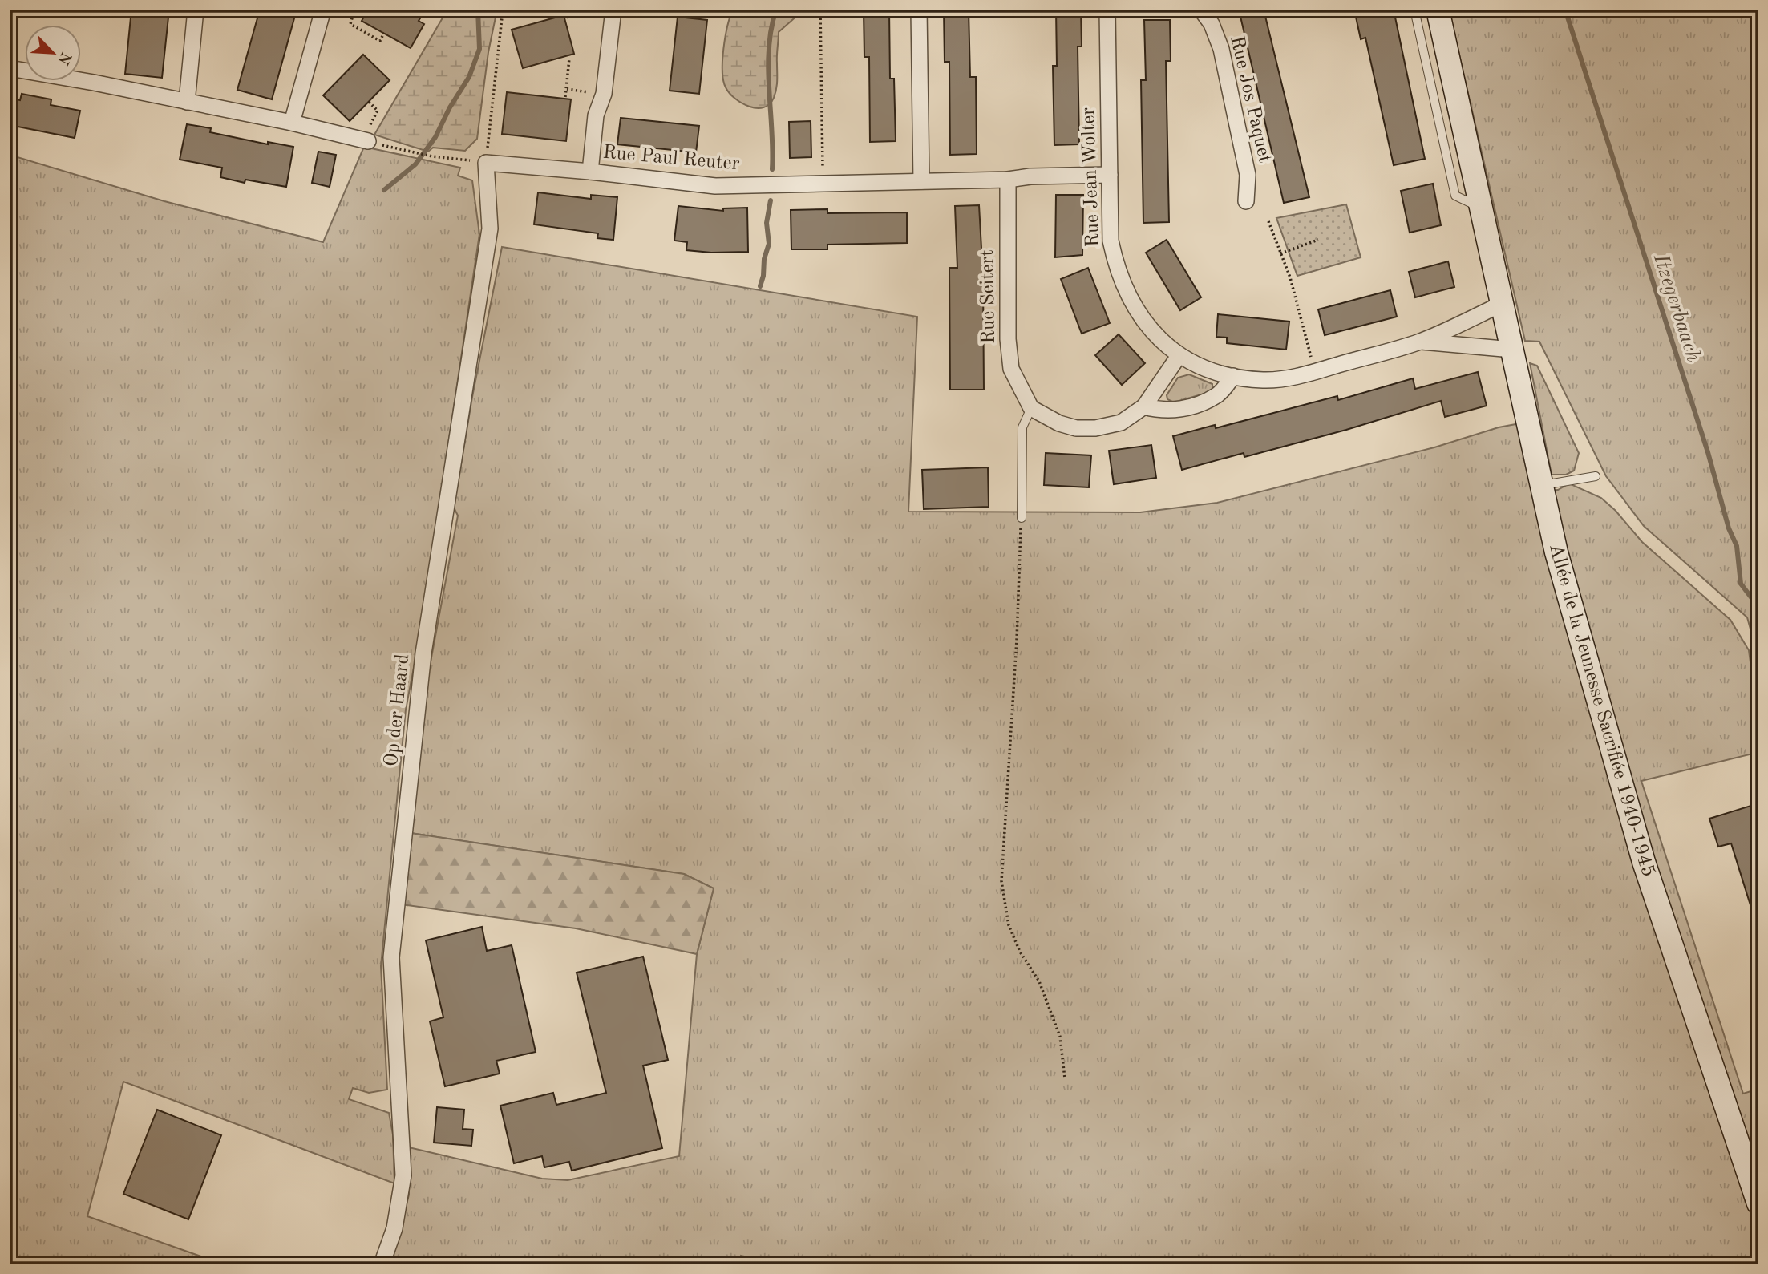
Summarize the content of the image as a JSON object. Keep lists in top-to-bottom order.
{
  "streets": {
    "main road": ["Allée de la Jeunesse Sacrifiée 1940-1945"],
    "street": [
      "Rue Jos Paquet",
      "Rue Paul Reuter",
      "Rue Jean Wolter",
      "Rue Seitert",
      "Op der Haard"
    ]
  },
  "crossings": [
    ["Rue Paul Reuter", "Rue Jean Wolter"],
    ["Rue Paul Reuter", "Rue Seitert"],
    ["Rue Paul Reuter", "Op der Haard"],
    ["Rue Jean Wolter", "Allée de la Jeunesse Sacrifiée 1940-1945"]
  ],
  "water": ["Itzegerbaach"],
  "north": "bottom right"
}
